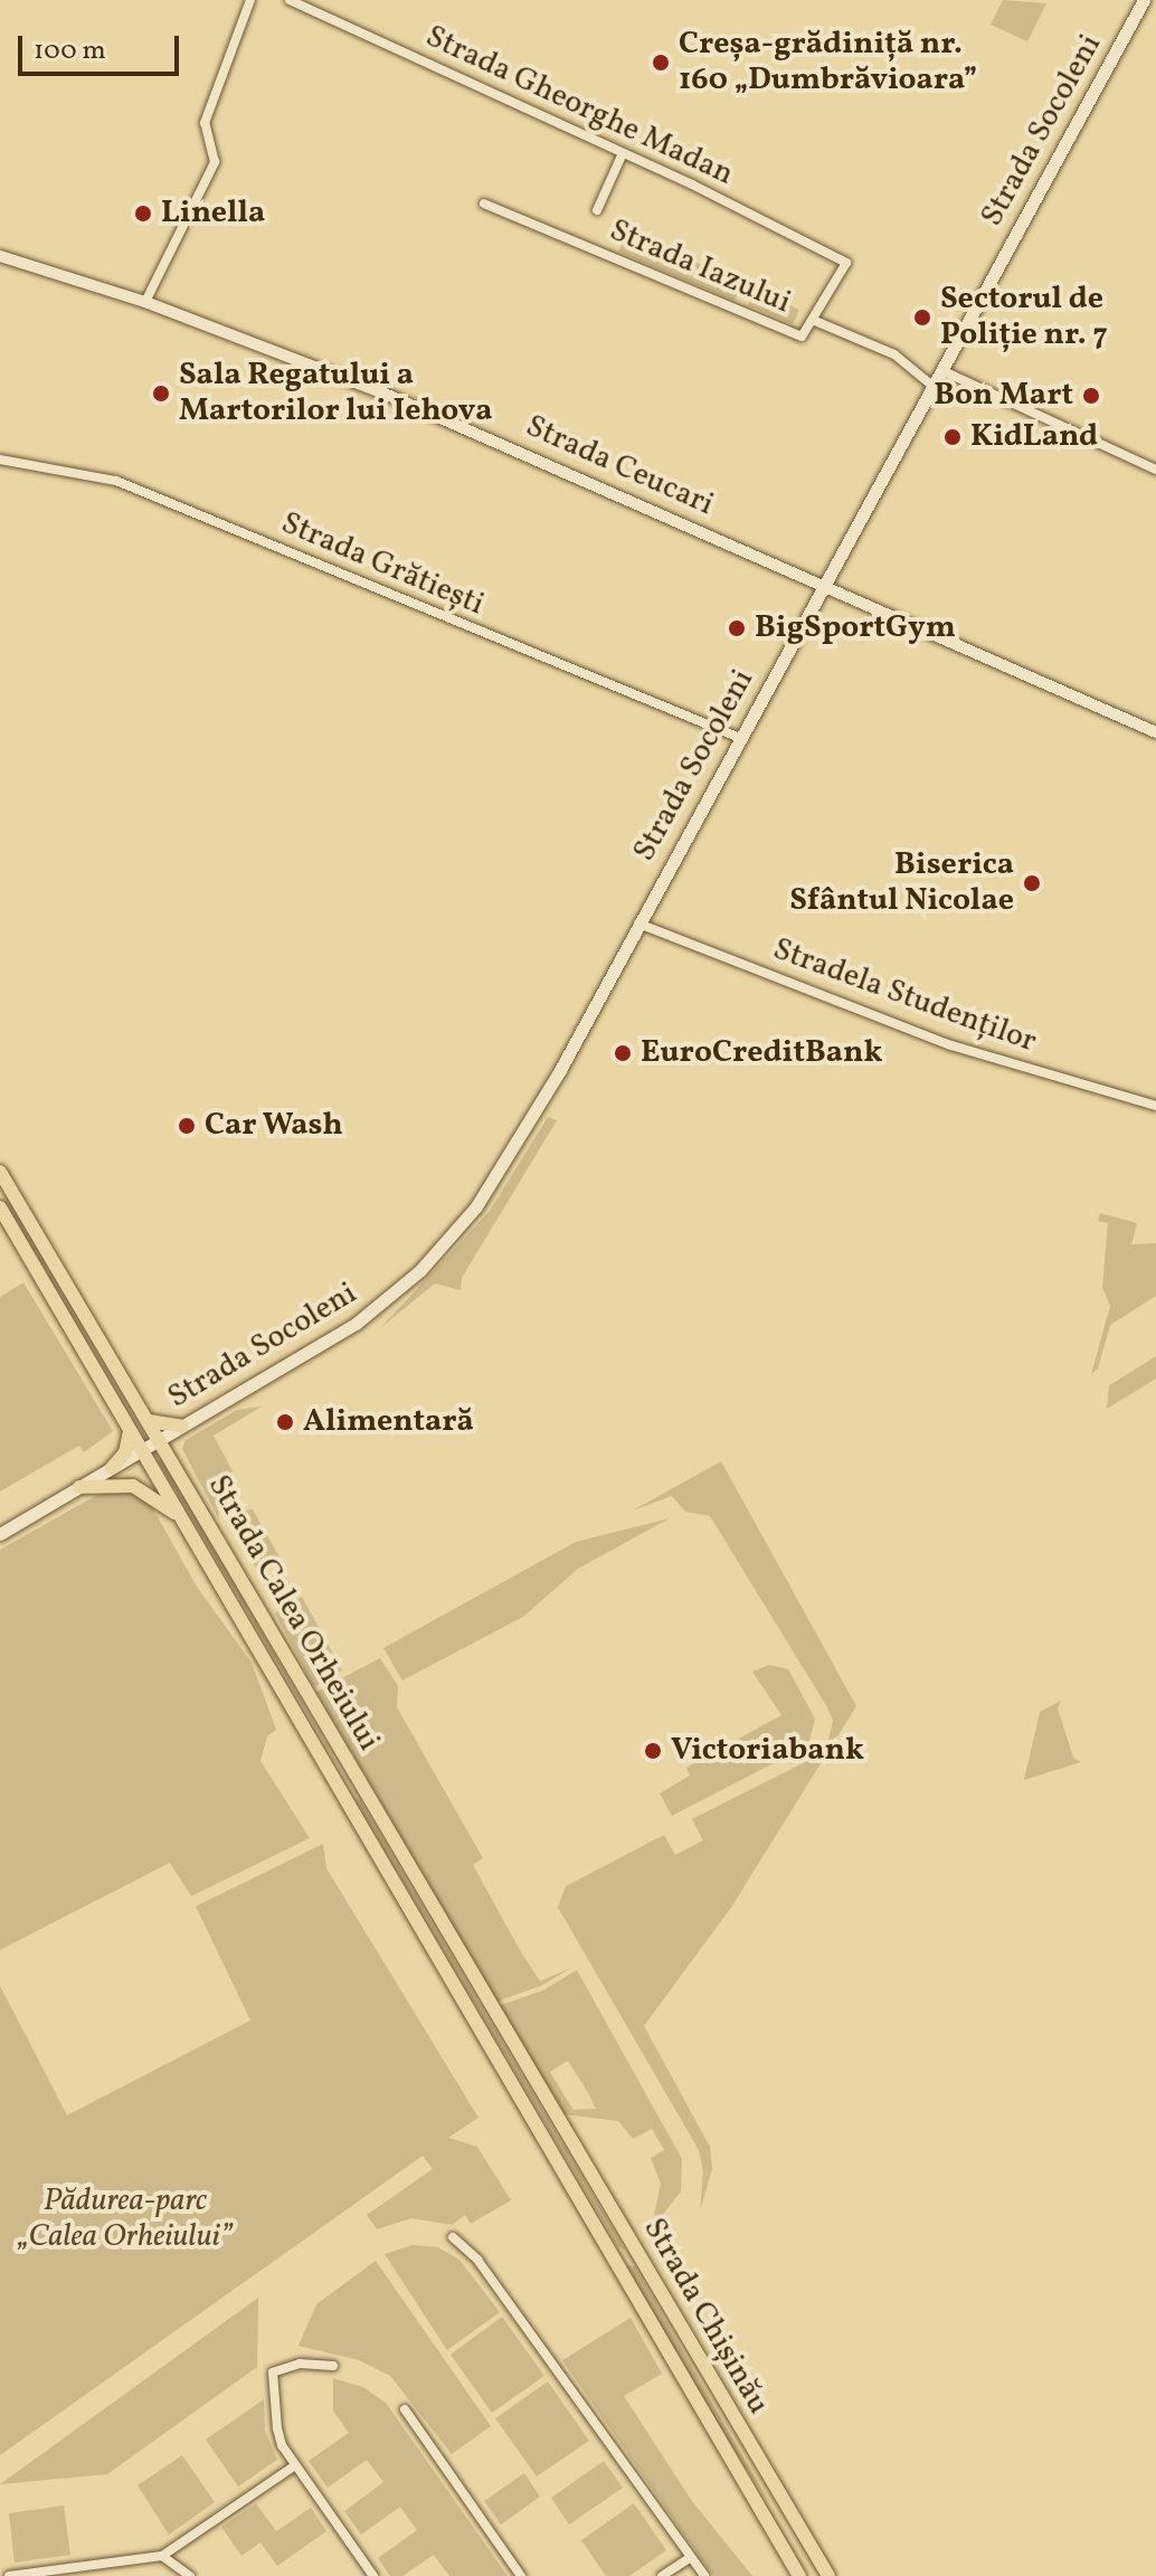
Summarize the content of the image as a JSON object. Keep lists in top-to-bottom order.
{
  "streets": {
    "highway": ["Strada Calea Orheiului", "Strada Chișinău"],
    "main road": ["Strada Socoleni"],
    "street": [
      "Strada Gheorghe Madan",
      "Strada Iazului",
      "Strada Ceucari",
      "Strada Grătiești",
      "Stradela Studenților"
    ]
  },
  "crossings": [
    ["Strada Gheorghe Madan", "Strada Iazului"],
    ["Strada Socoleni", "Strada Iazului"],
    ["Strada Socoleni", "Strada Ceucari"],
    ["Strada Socoleni", "Strada Grătiești"],
    ["Strada Socoleni", "Stradela Studenților"],
    ["Strada Socoleni", "Strada Calea Orheiului"],
    ["Strada Calea Orheiului", "Strada Chișinău"]
  ],
  "parks": ["Pădurea-parc „Calea Orheiului”"],
  "places": [
    "Creșa-grădiniță nr. 160 „Dumbrăvioara”",
    "Linella",
    "Sectorul de Poliție nr. 7",
    "Sala Regatului a Martorilor lui Iehova",
    "Bon Mart",
    "KidLand",
    "BigSportGym",
    "Biserica Sfântul Nicolae",
    "EuroCreditBank",
    "Car Wash",
    "Alimentară",
    "Victoriabank"
  ],
  "scale_bar": "100 m"
}
